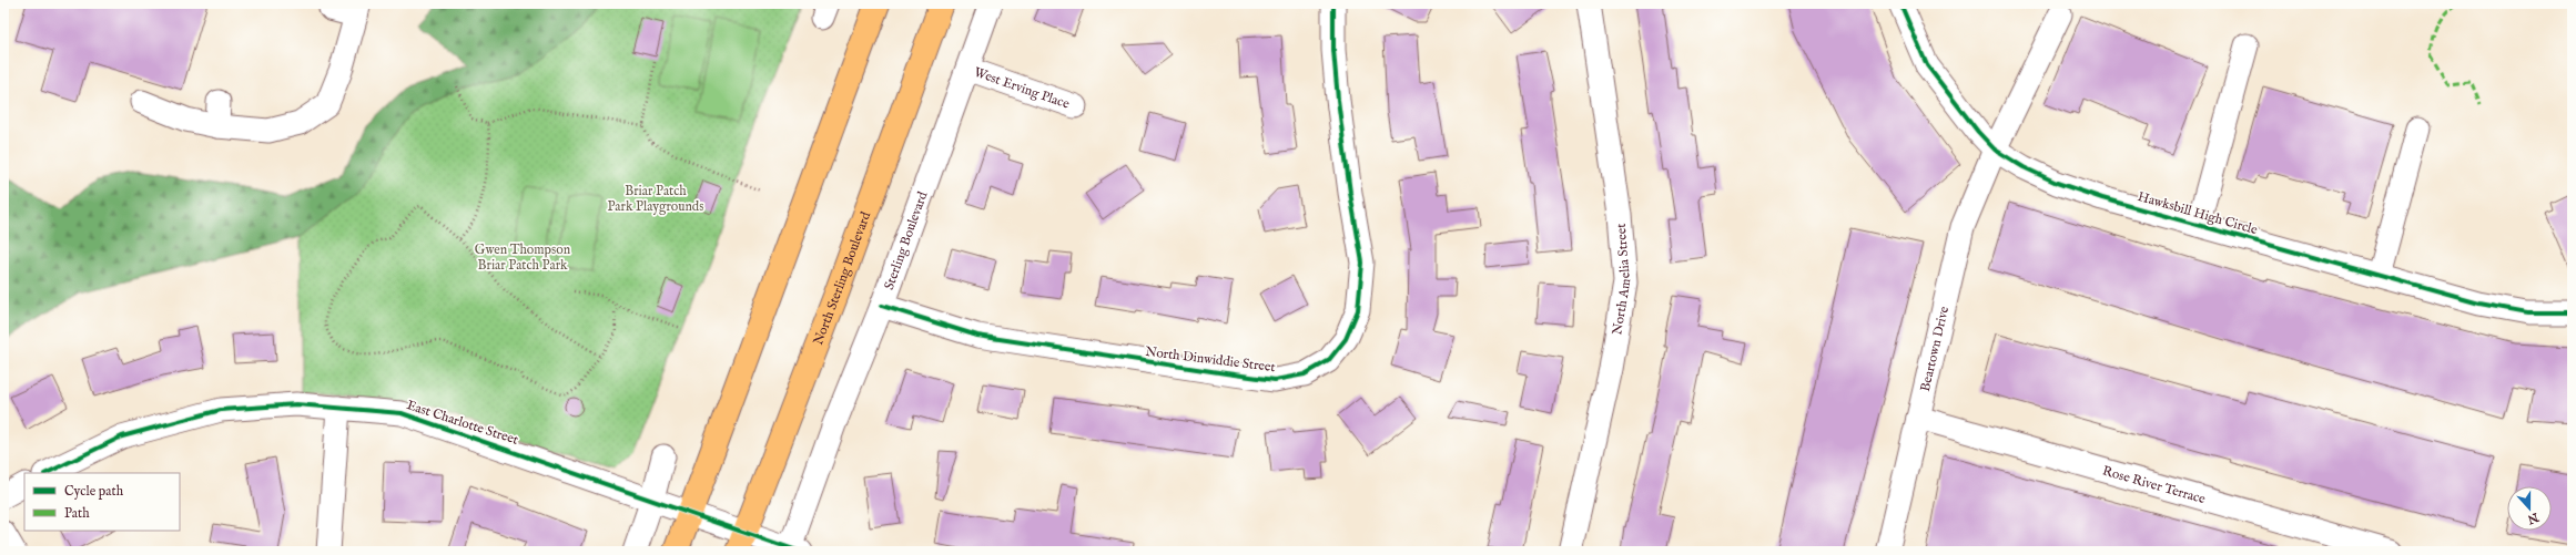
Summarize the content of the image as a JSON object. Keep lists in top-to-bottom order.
{
  "streets": {
    "main road": ["North Sterling Boulevard"],
    "street": [
      "West Erving Place",
      "Hawksbill High Circle",
      "Sterling Boulevard",
      "North Amelia Street",
      "Beartown Drive",
      "North Dinwiddie Street",
      "East Charlotte Street",
      "Rose River Terrace"
    ]
  },
  "crossings": [
    ["West Erving Place", "Sterling Boulevard"],
    ["Hawksbill High Circle", "Beartown Drive"],
    ["Sterling Boulevard", "North Dinwiddie Street"],
    ["Sterling Boulevard", "East Charlotte Street"],
    ["North Sterling Boulevard", "East Charlotte Street"],
    ["Beartown Drive", "Rose River Terrace"]
  ],
  "parks": ["Briar Patch Park Playgrounds", "Gwen Thompson Briar Patch Park"],
  "legend": ["Cycle path", "Path"],
  "north": "bottom"
}
